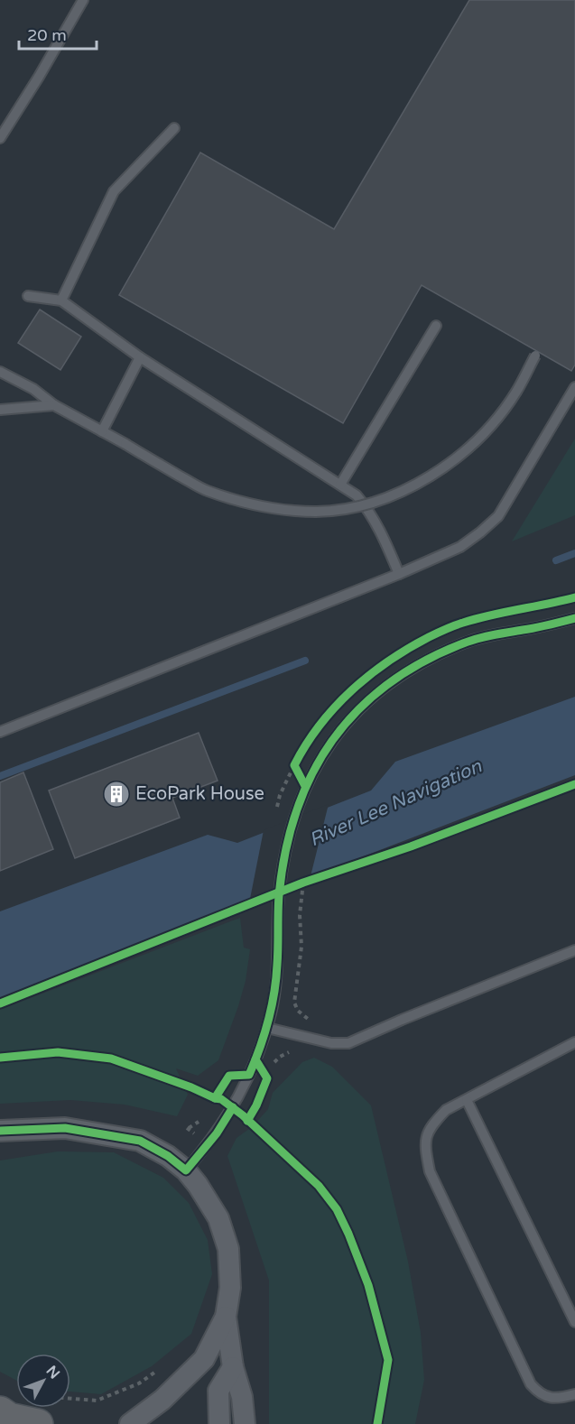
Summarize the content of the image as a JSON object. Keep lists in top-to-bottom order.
{
  "water": ["River Lee Navigation"],
  "places": {
    "building": ["EcoPark House"]
  },
  "scale_bar": "20 m",
  "north": "top right"
}
